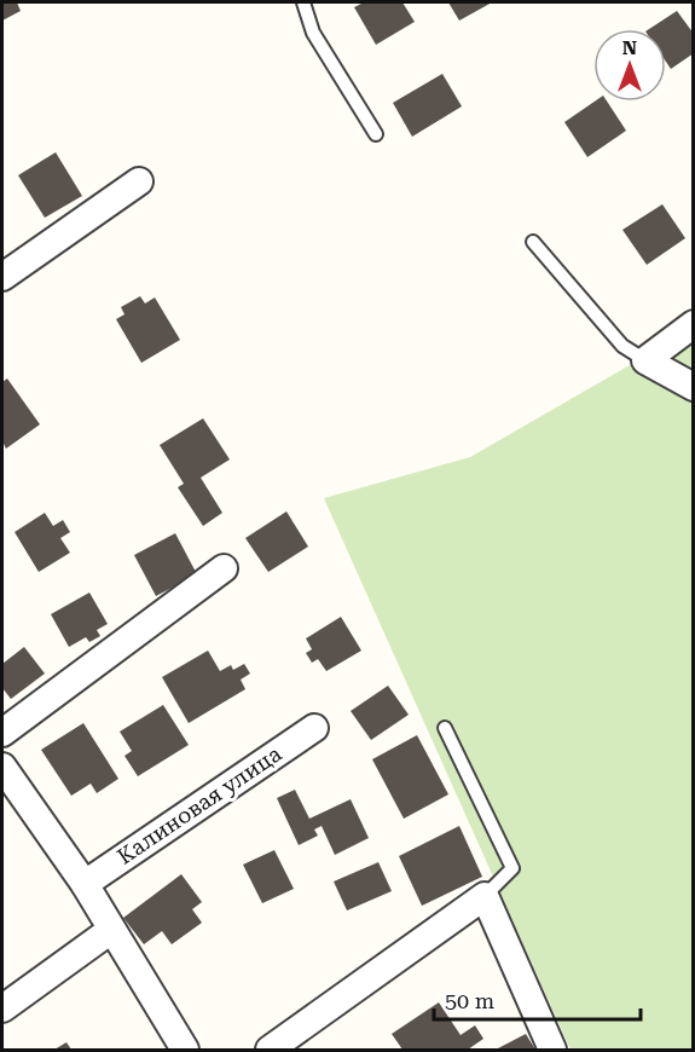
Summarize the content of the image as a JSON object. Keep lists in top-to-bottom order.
{
  "streets": {
    "street": ["Калиновая улица"]
  },
  "scale_bar": "50 m",
  "north": "top"
}
